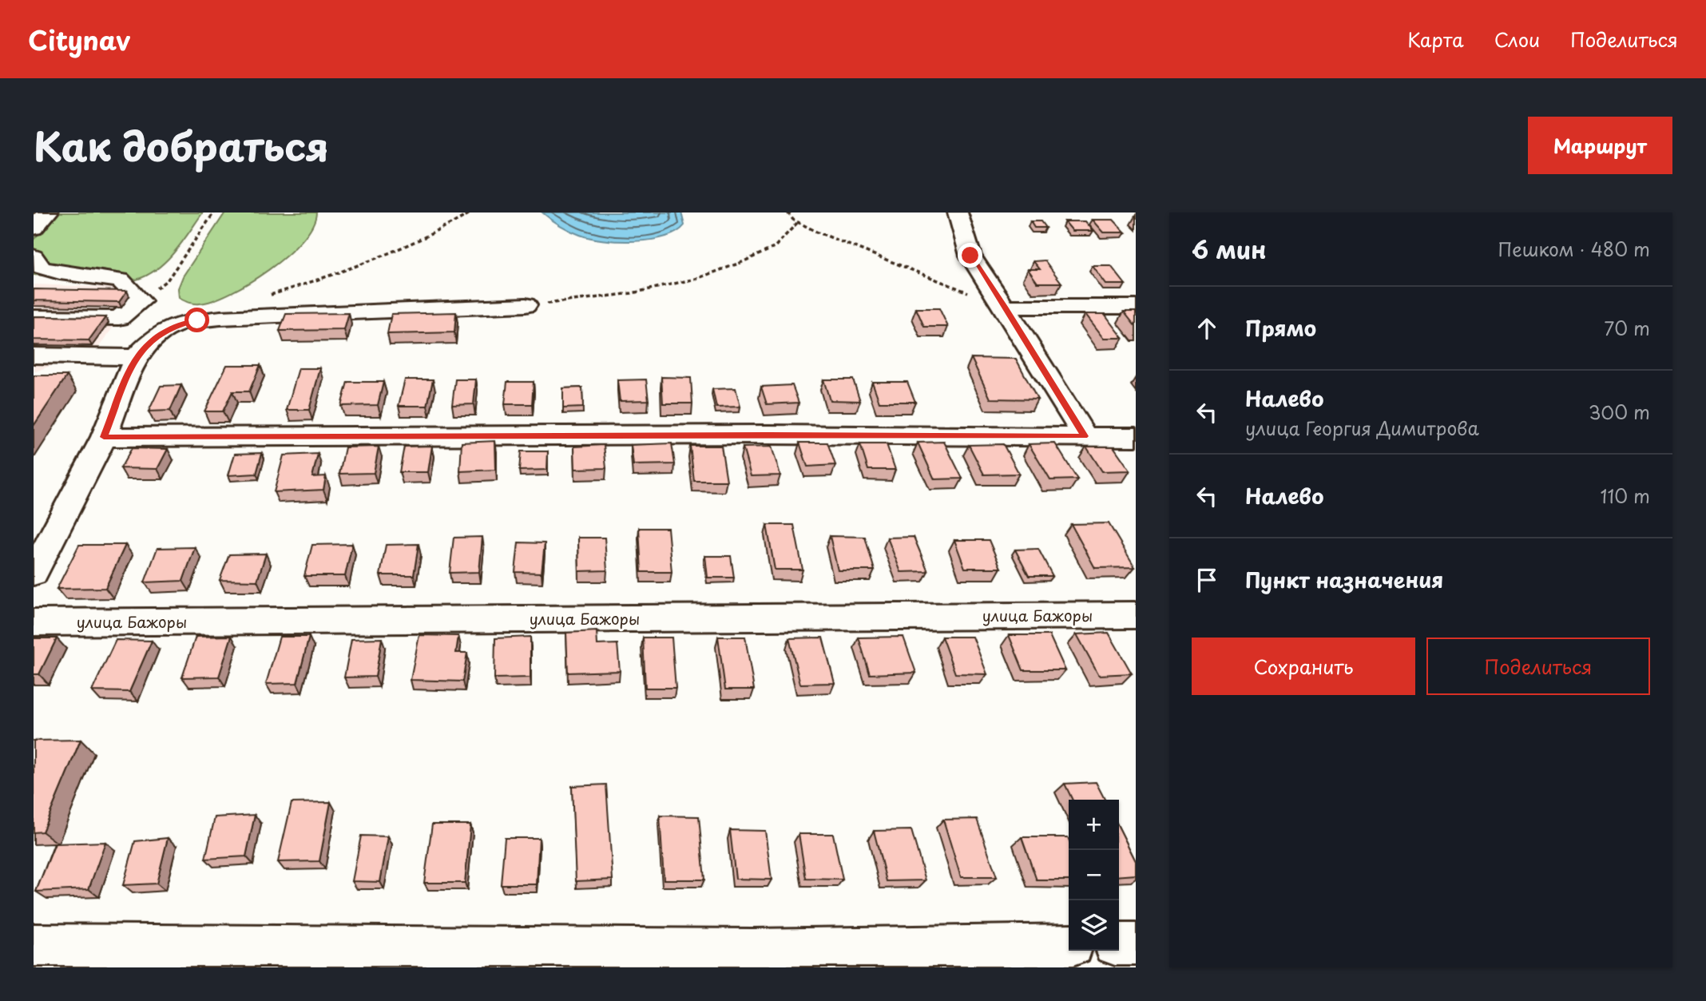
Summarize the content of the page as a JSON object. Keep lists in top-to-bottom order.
{
  "streets": {
    "street": ["улица Бажоры"]
  },
  "page": {
    "header": "Citynav",
    "nav": ["Карта", "Слои", "Поделиться"],
    "title": "Как добраться",
    "buttons": [
      "Маршрут",
      ["Сохранить", "Поделиться"]
    ],
    "heading": ["6 мин", "Пешком · 480 m"],
    "list": [
      ["Прямо", "70 m"],
      ["Налево", "улица Георгия Димитрова", "300 m"],
      ["Налево", "110 m"],
      "Пункт назначения"
    ],
    "map_buttons": ["+", "−"]
  }
}
